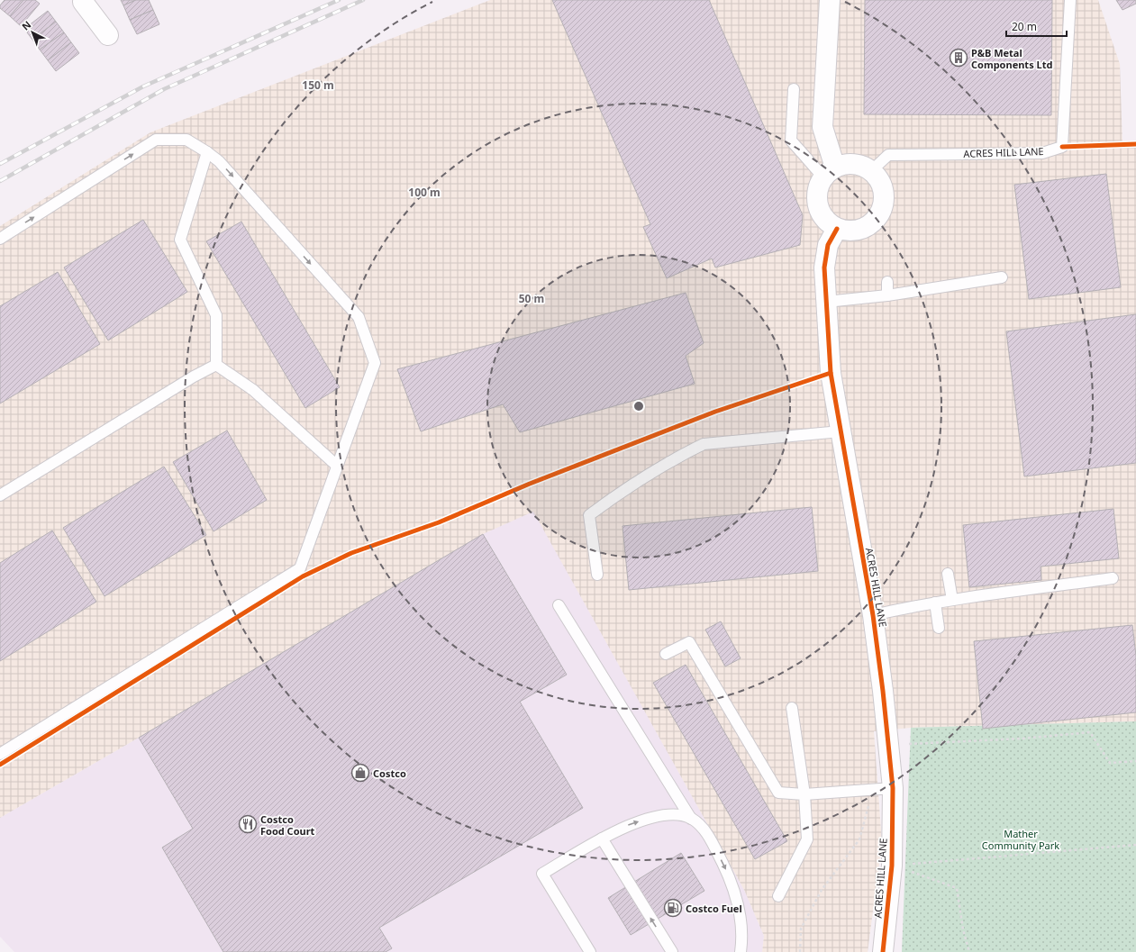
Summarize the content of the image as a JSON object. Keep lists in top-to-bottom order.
{
  "streets": {
    "street": ["ACRES HILL LANE"]
  },
  "parks": ["Mather Community Park"],
  "places": {
    "building": ["P&B Metal Components Ltd"],
    "shop": ["Costco"],
    "restaurant": ["Costco Food Court"],
    "fuel station": ["Costco Fuel"]
  },
  "scale_bar": "20 m",
  "north": "top left",
  "rings": ["150 m", "100 m", "50 m"]
}
